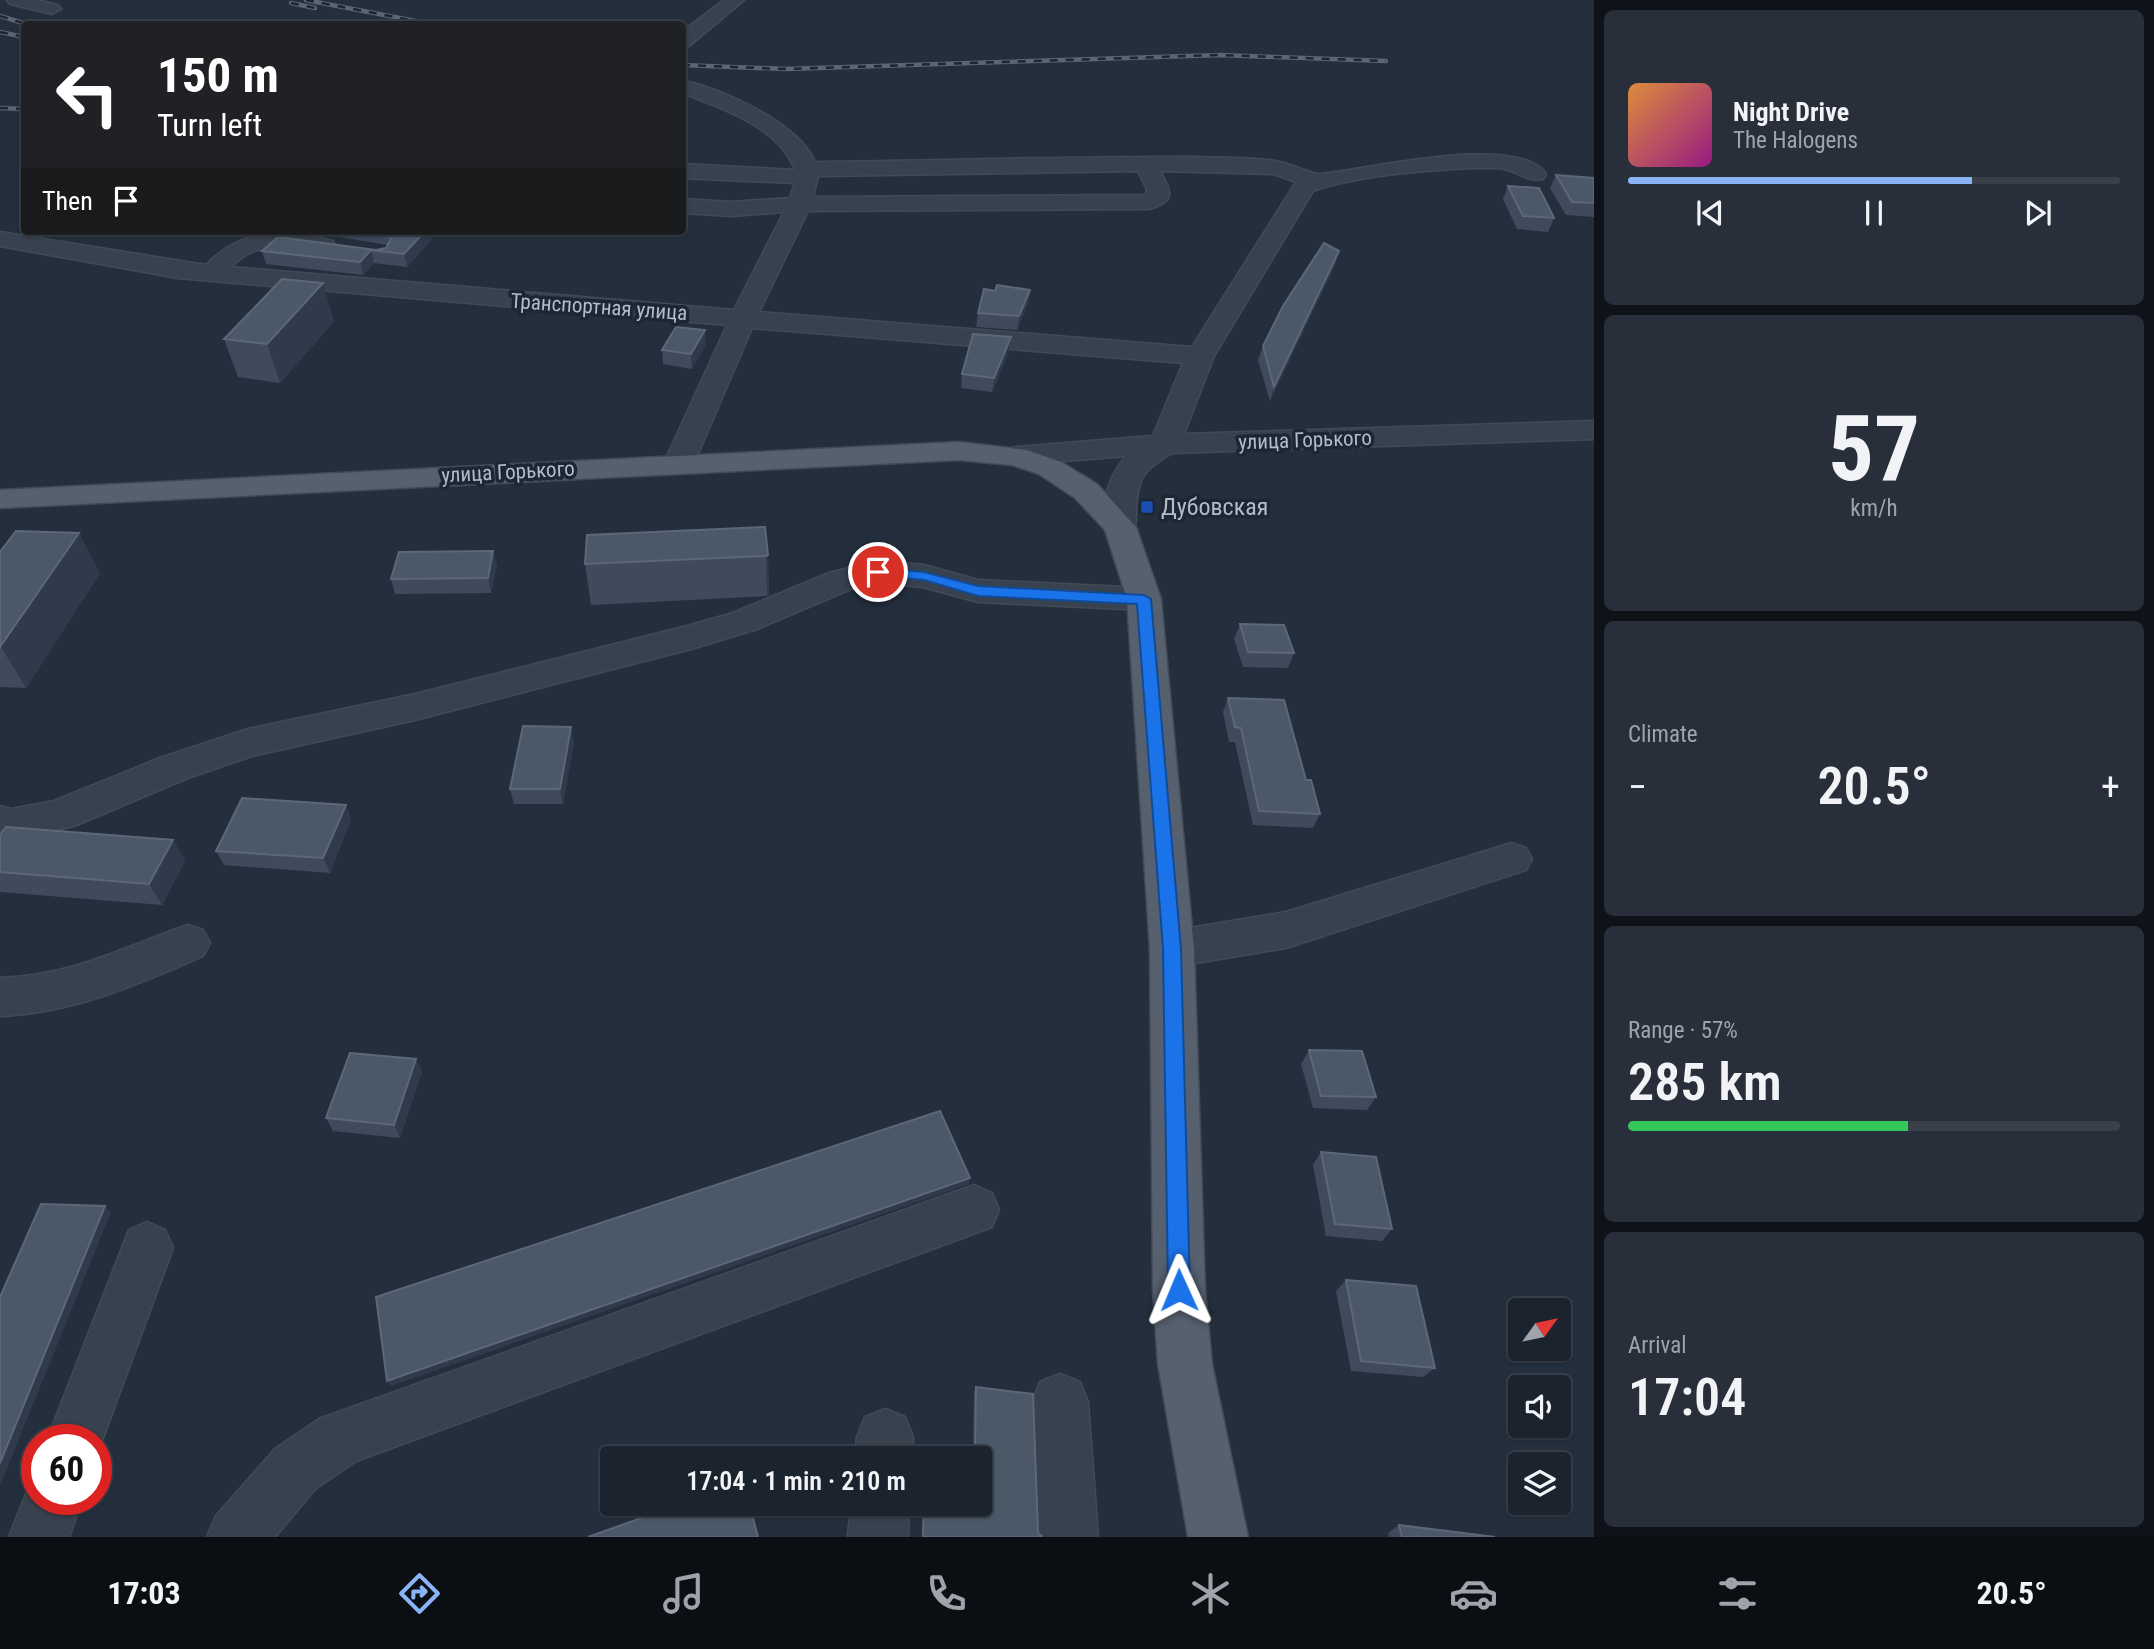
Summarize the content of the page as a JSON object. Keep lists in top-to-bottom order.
{
  "streets": {
    "main road": ["улица Горького"],
    "lane": ["Транспортная улица"]
  },
  "places": {
    "transit": ["Дубовская"]
  },
  "north": "top right",
  "page": {
    "turn": ["150 m", "Turn left"],
    "song": ["Night Drive", "The Halogens"],
    "then": "Then",
    "tile": [
      ["57", "km/h"],
      "Climate",
      ["Range · 57%", "285 km"],
      ["Arrival", "17:04"]
    ],
    "heat": ["−", "20.5°", "+"],
    "limit": "60",
    "trip": "17:04 · 1 min · 210 m",
    "tabs": ["17:03", "20.5°"]
  }
}
